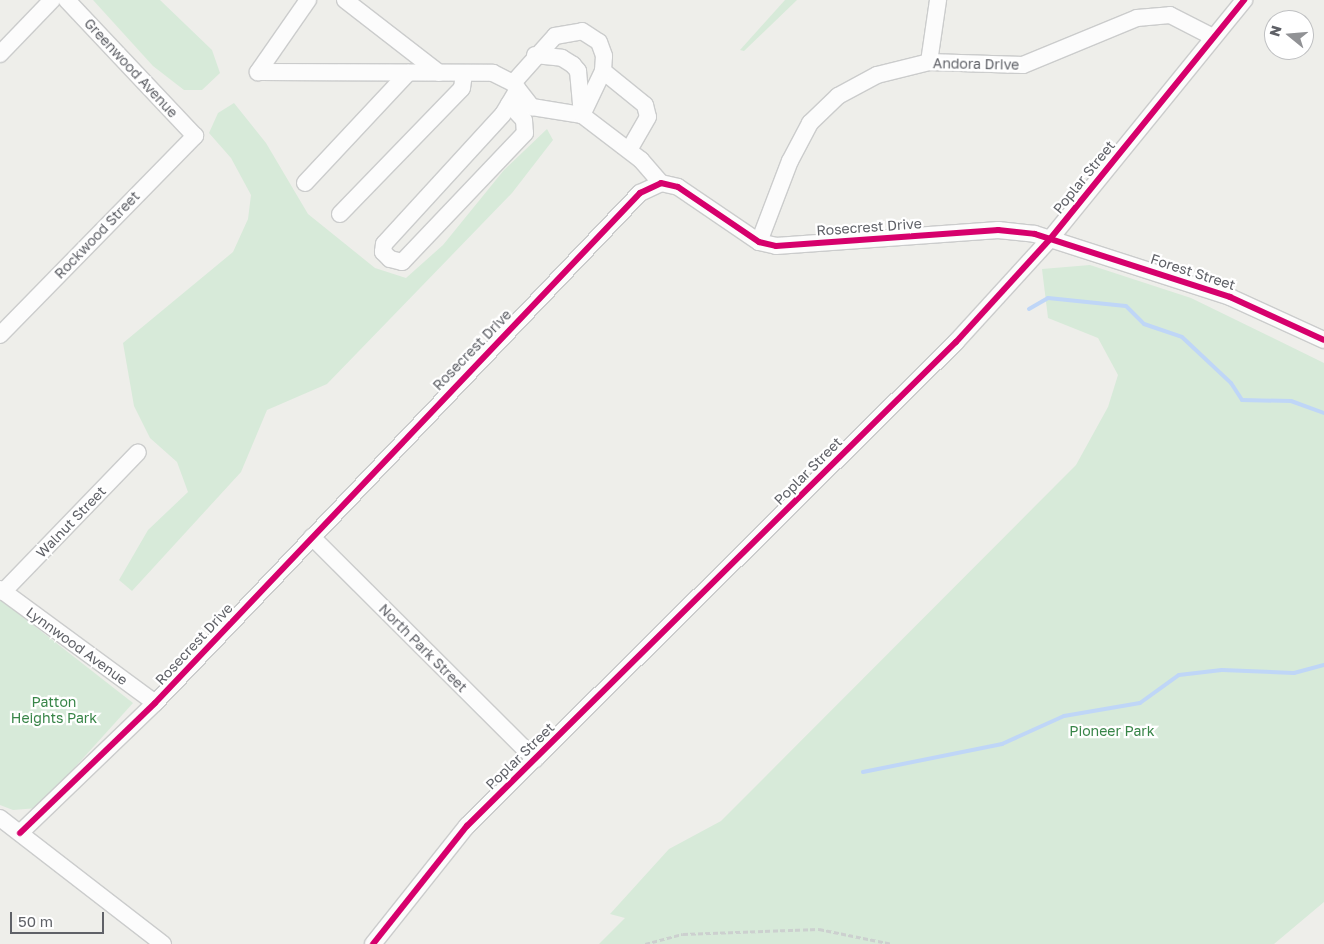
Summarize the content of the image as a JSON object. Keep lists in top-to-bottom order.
{
  "streets": {
    "street": [
      "Andora Drive",
      "Greenwood Avenue",
      "Poplar Street",
      "Rosecrest Drive",
      "Rockwood Street",
      "Forest Street",
      "Walnut Street",
      "Lynnwood Avenue",
      "North Park Street"
    ]
  },
  "crossings": [
    ["Andora Drive", "Poplar Street"],
    ["Andora Drive", "Rosecrest Drive"],
    ["Greenwood Avenue", "Rockwood Street"],
    ["Poplar Street", "Rosecrest Drive"],
    ["Poplar Street", "Forest Street"],
    ["Poplar Street", "North Park Street"],
    ["Rosecrest Drive", "Forest Street"],
    ["Rosecrest Drive", "Lynnwood Avenue"],
    ["Rosecrest Drive", "North Park Street"],
    ["Walnut Street", "Lynnwood Avenue"]
  ],
  "parks": ["Patton Heights Park", "Pioneer Park"],
  "scale_bar": "50 m",
  "north": "left"
}
